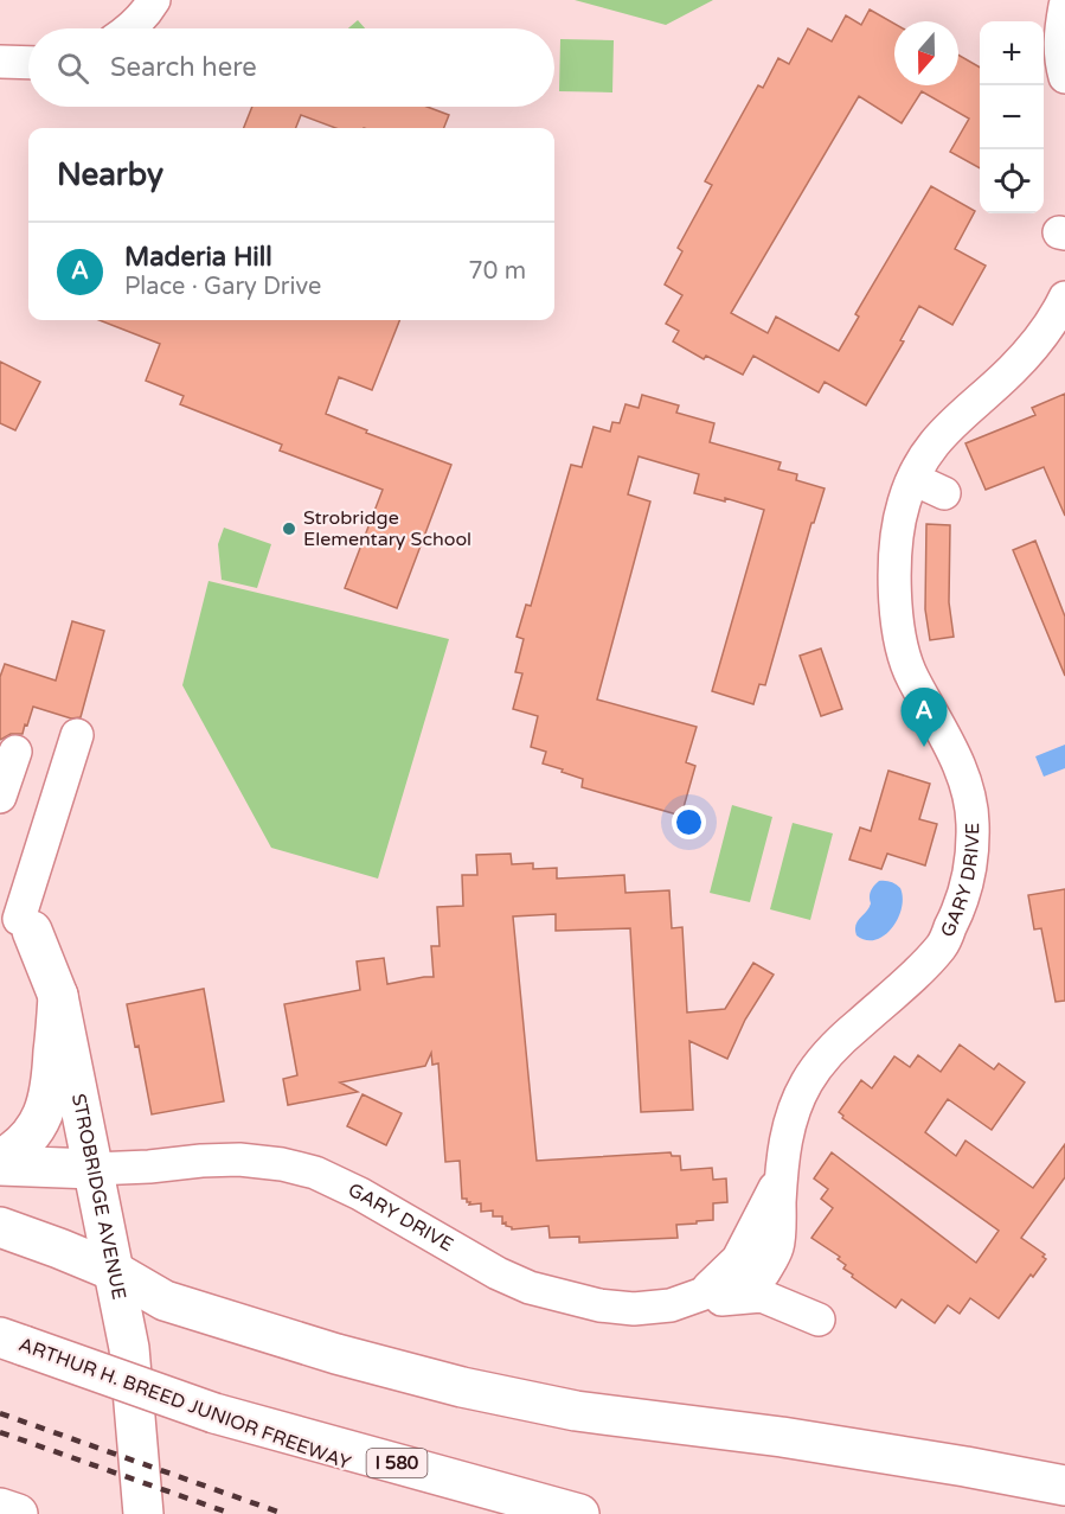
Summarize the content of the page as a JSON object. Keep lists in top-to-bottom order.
{
  "streets": {
    "main road": ["STROBRIDGE AVENUE", "ARTHUR H. BREED JUNIOR FREEWAY", "I 580"],
    "street": ["GARY DRIVE"]
  },
  "crossings": [
    ["GARY DRIVE", "STROBRIDGE AVENUE"],
    ["ARTHUR H. BREED JUNIOR FREEWAY", "I 580"]
  ],
  "places": ["Strobridge Elementary School"],
  "north": "bottom",
  "page": {
    "map_buttons": ["+", "−"],
    "search": "Search here",
    "heading": "Nearby",
    "list": [
      {
        "mark": "A",
        "name": "Maderia Hill",
        "note": "Place · Gary Drive",
        "value": "70 m"
      }
    ],
    "pins": "A"
  }
}
